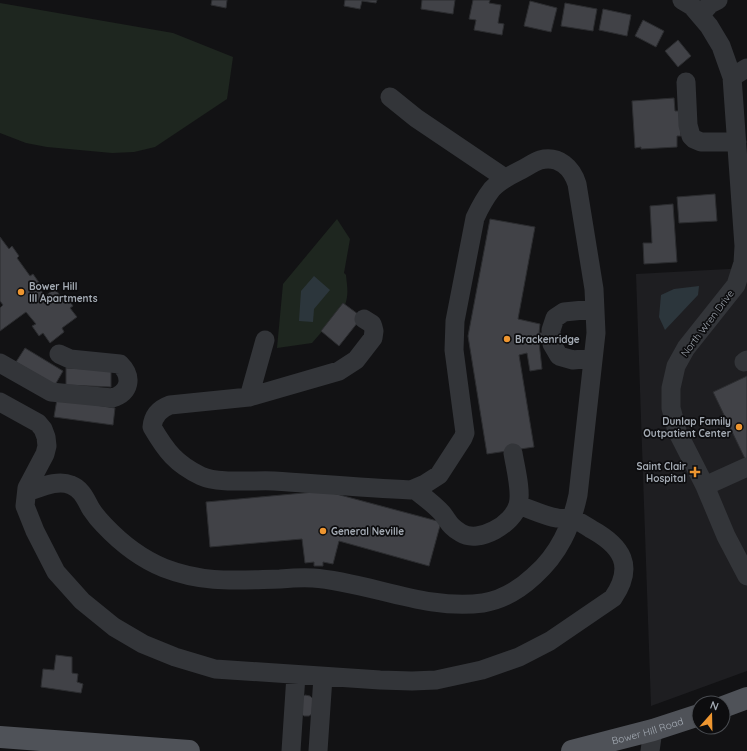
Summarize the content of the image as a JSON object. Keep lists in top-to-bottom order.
{
  "streets": {
    "main road": ["Bower Hill Road"],
    "street": ["North Wren Drive"]
  },
  "places": {
    "other": [
      "Bower Hill III Apartments",
      "Brackenridge",
      "Dunlap Family Outpatient Center",
      "General Neville"
    ],
    "health": ["Saint Clair Hospital"]
  },
  "north": "top"
}
